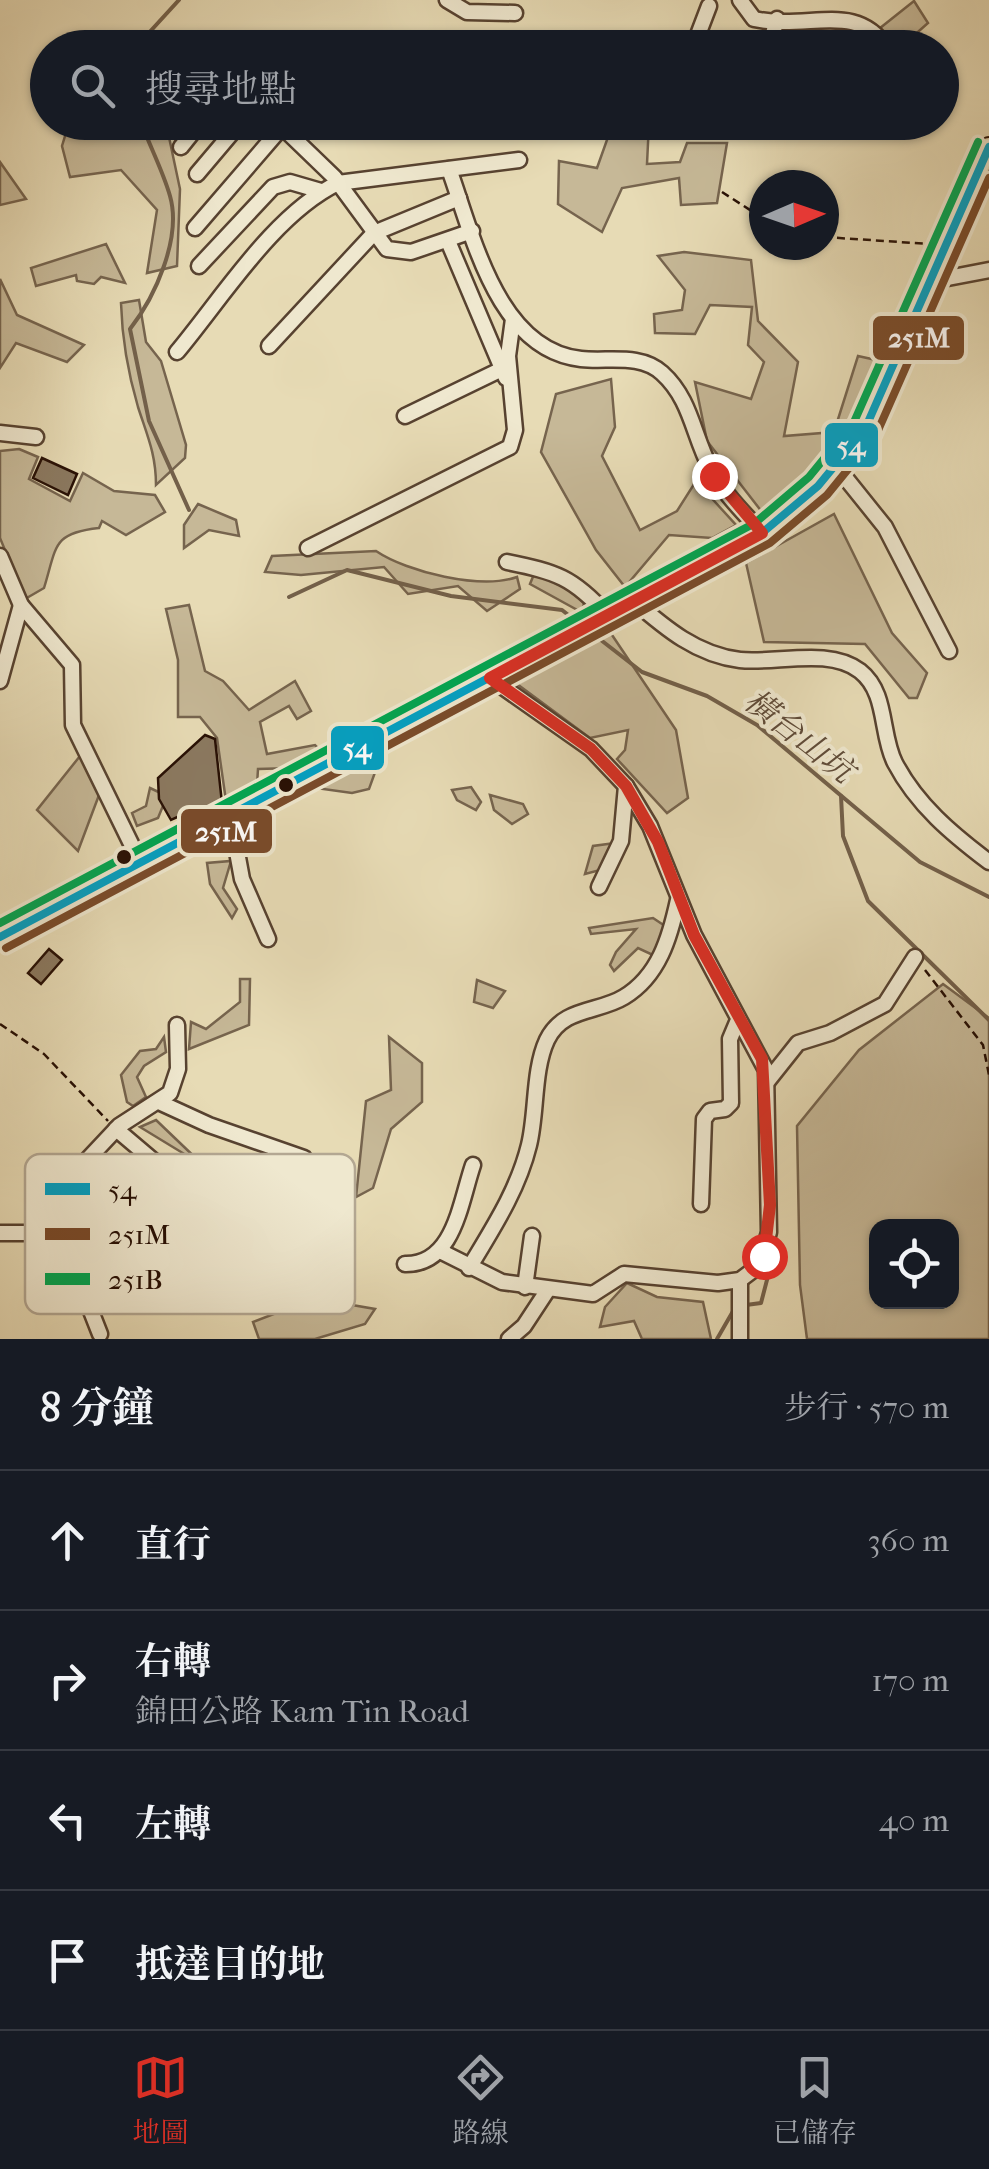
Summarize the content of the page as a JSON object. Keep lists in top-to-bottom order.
{
  "water": ["橫台山坑"],
  "lines": ["transit line 251B", "transit line 54", "transit line 251M"],
  "legend": ["54", "251M", "251B"],
  "north": "right",
  "page": {
    "search": "搜尋地點",
    "heading": ["8 分鐘", "步行 · 570 m"],
    "list": [
      ["直行", "360 m"],
      ["右轉", "錦田公路 Kam Tin Road", "170 m"],
      ["左轉", "40 m"],
      "抵達目的地"
    ],
    "nav": ["地圖", "路線", "已儲存"]
  }
}
